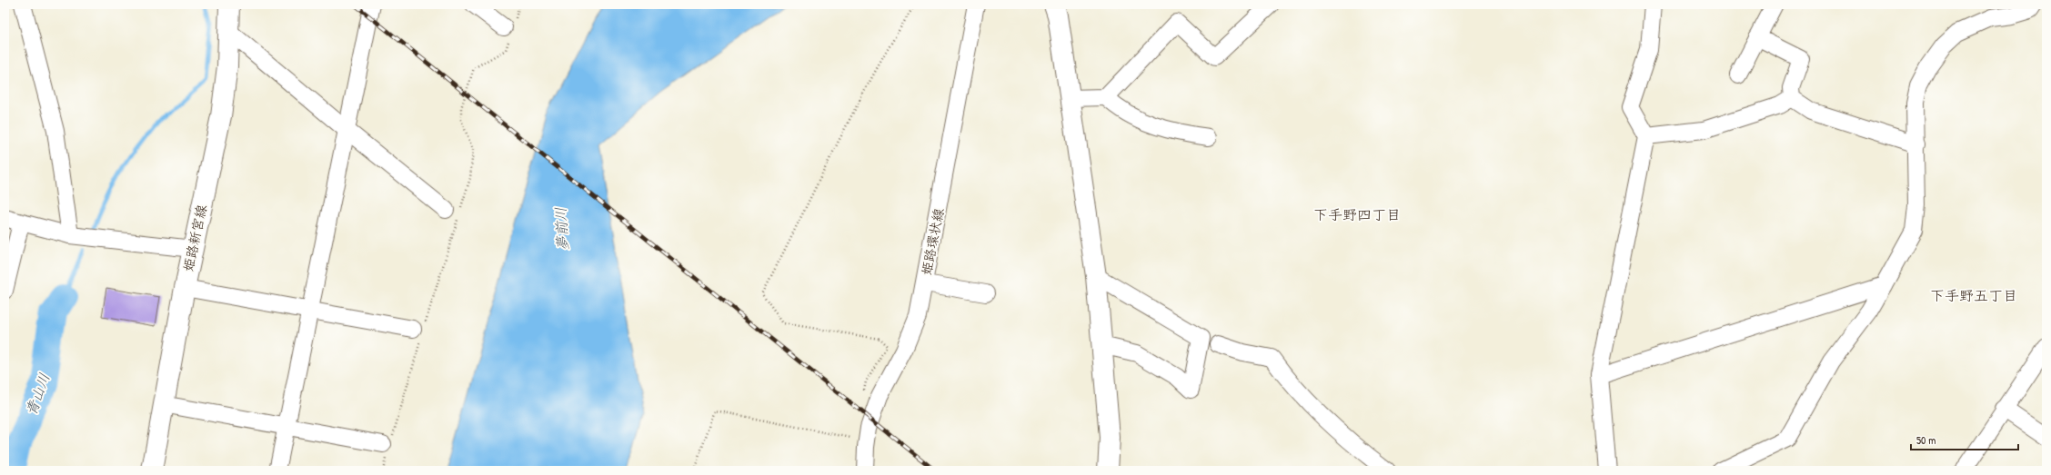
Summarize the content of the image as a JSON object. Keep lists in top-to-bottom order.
{
  "streets": {
    "main road": ["姫路新宮線"],
    "street": ["姫路環状線"]
  },
  "districts": ["下手野四丁目", "下手野五丁目"],
  "water": ["夢前川", "青山川"],
  "scale_bar": "50 m"
}
